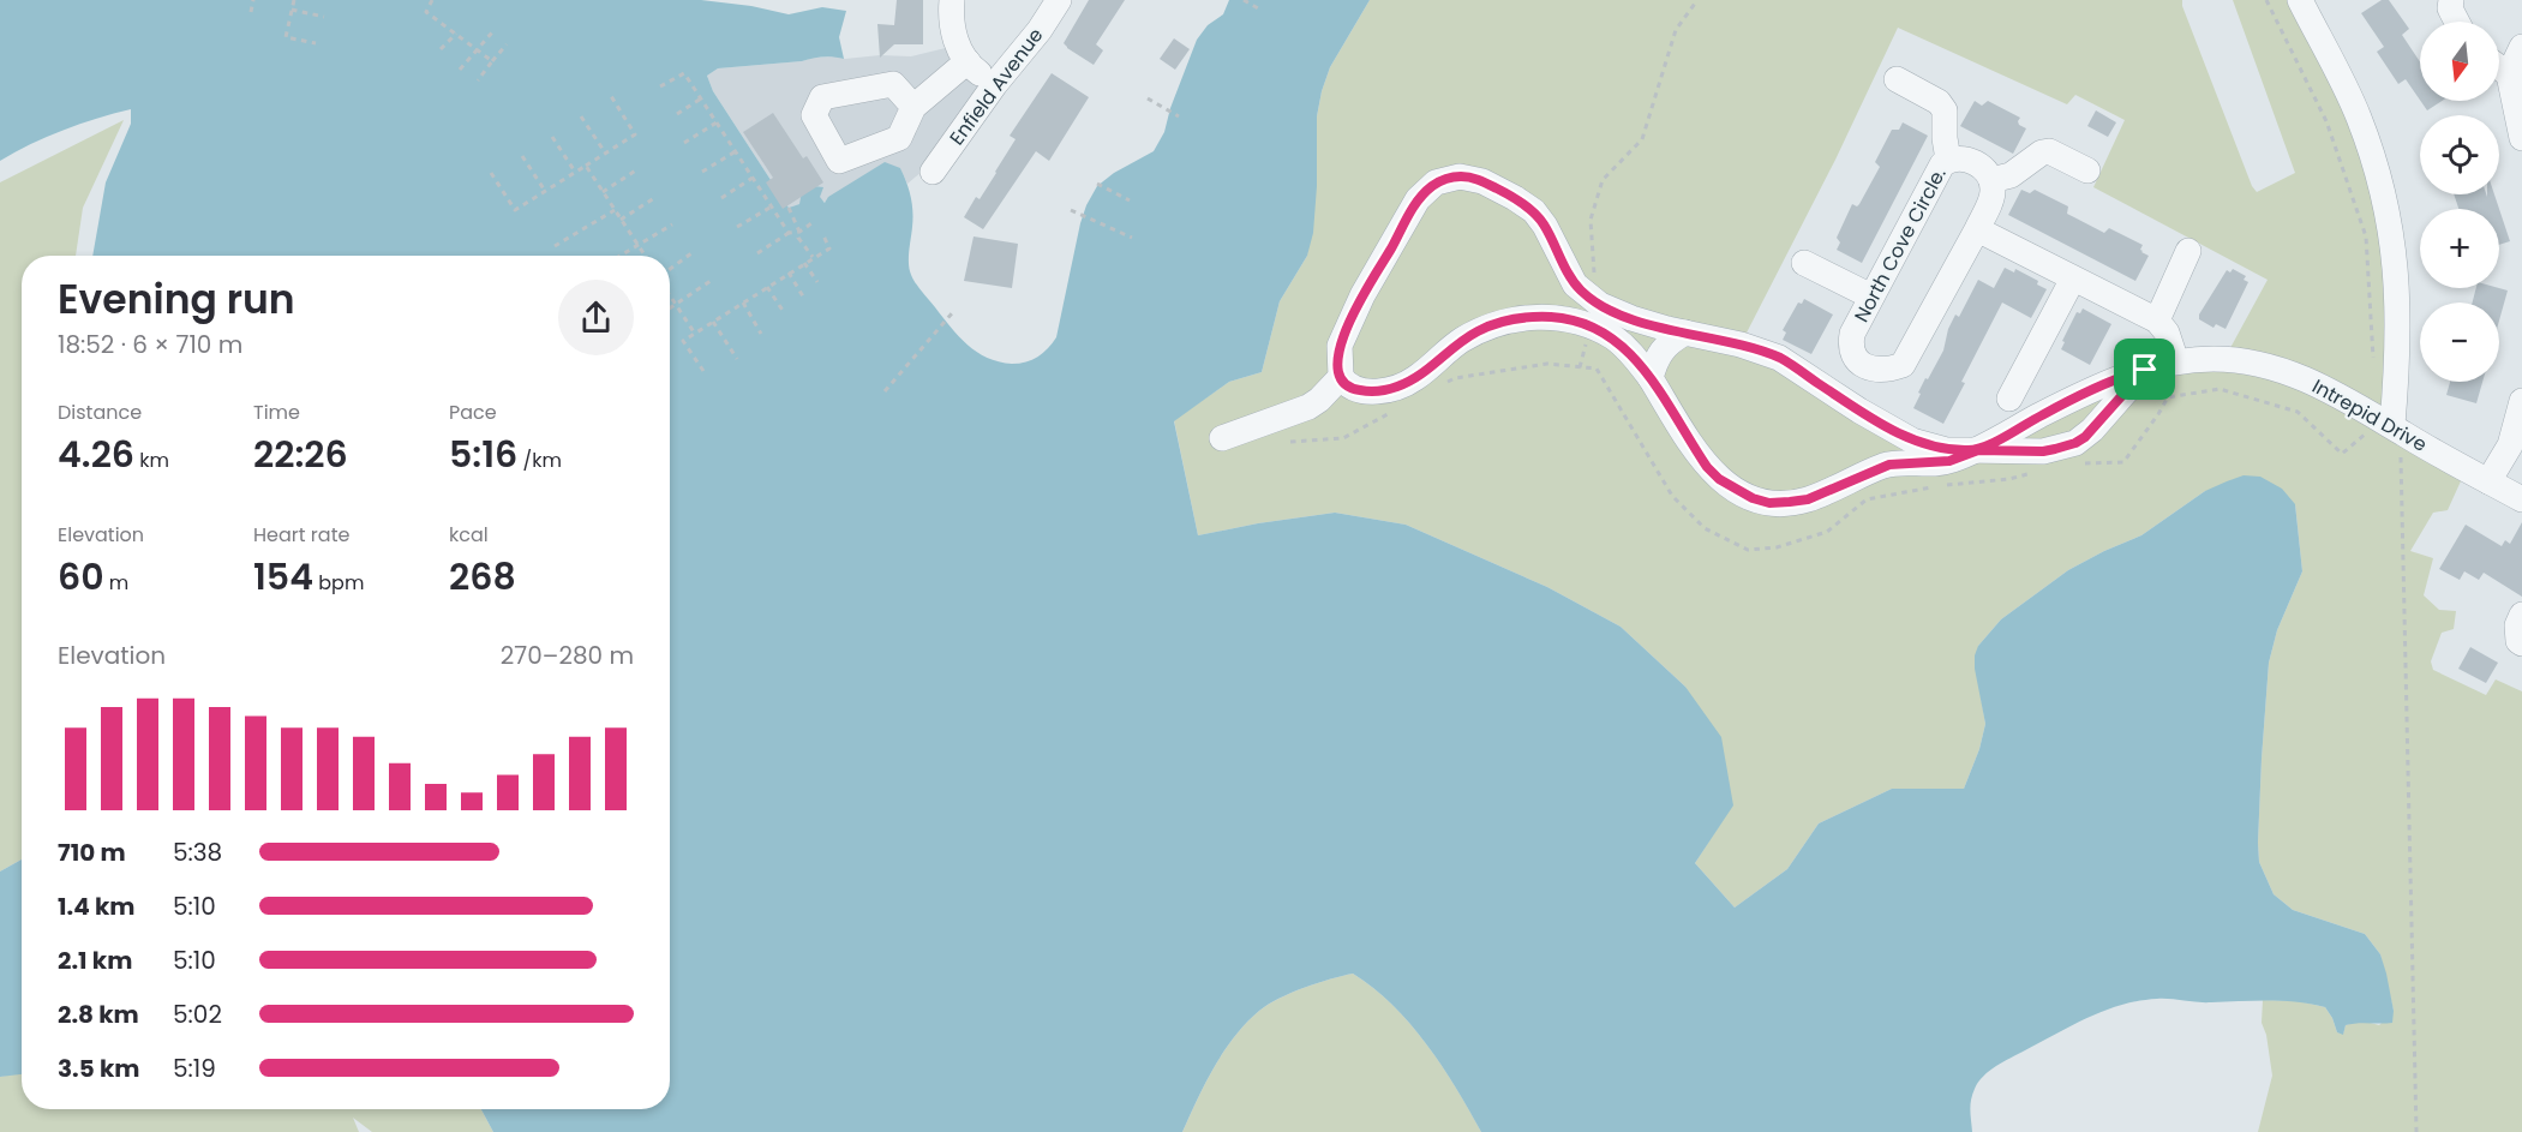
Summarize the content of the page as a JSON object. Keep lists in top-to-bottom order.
{
  "streets": {
    "street": ["Enfield Avenue", "North Cove Circle.", "Intrepid Drive"]
  },
  "north": "bottom",
  "page": {
    "map_buttons": ["+", "−"],
    "heading": ["Evening run", "18:52 · 6 × 710 m"],
    "stats": [
      ["Distance", "4.26 km"],
      ["Time", "22:26"],
      ["Pace", "5:16 /km"],
      ["Elevation", "60 m"],
      ["Heart rate", "154 bpm"],
      ["kcal", "268"]
    ],
    "chart": ["Elevation", "270–280 m"],
    "list": [
      {
        "name": "710 m",
        "note": "5:38"
      },
      {
        "name": "1.4 km",
        "note": "5:10"
      },
      {
        "name": "2.1 km",
        "note": "5:10"
      },
      {
        "name": "2.8 km",
        "note": "5:02"
      },
      {
        "name": "3.5 km",
        "note": "5:19"
      }
    ]
  }
}
